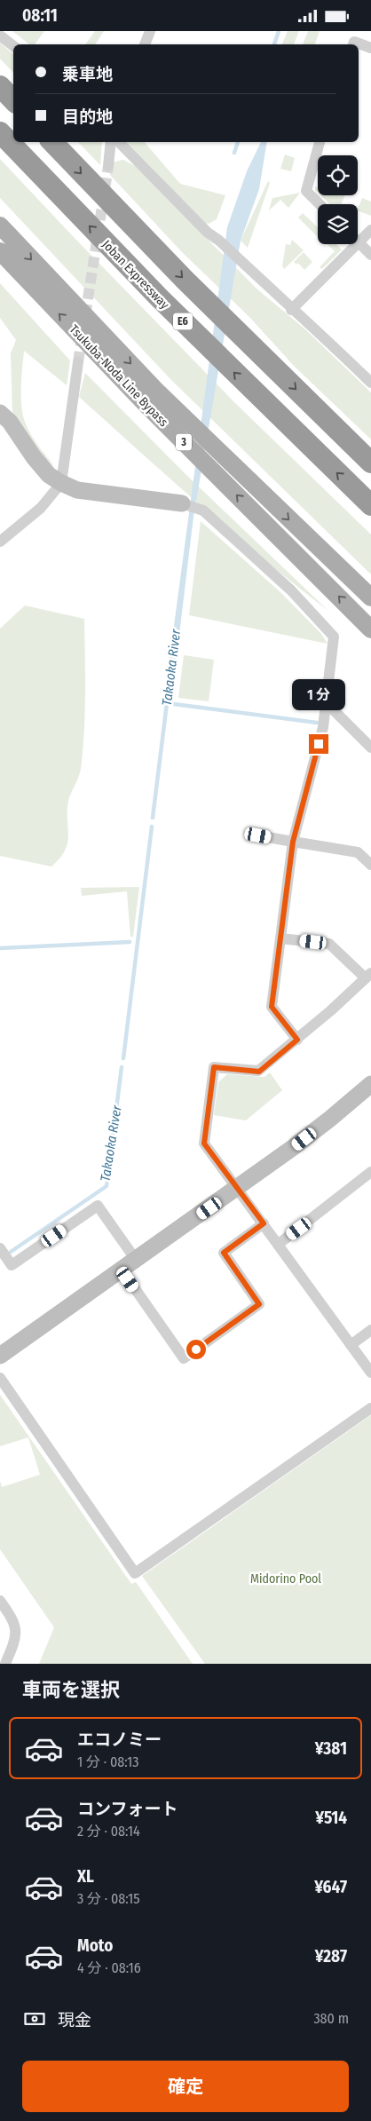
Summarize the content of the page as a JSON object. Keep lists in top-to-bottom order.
{
  "streets": {
    "highway": ["Joban Expressway", "E6"],
    "main road": ["Tsukuba-Noda Line Bypass", "3"]
  },
  "water": ["Takaoka River"],
  "parks": ["Midorino Pool"],
  "page": {
    "status": "08:11",
    "banner": ["乗車地", "目的地"],
    "bubble": "1 分",
    "heading": "車両を選択",
    "list": [
      {
        "name": "エコノミー",
        "note": "1 分 · 08:13",
        "value": "¥381"
      },
      {
        "name": "コンフォート",
        "note": "2 分 · 08:14",
        "value": "¥514"
      },
      {
        "name": "XL",
        "note": "3 分 · 08:15",
        "value": "¥647"
      },
      {
        "name": "Moto",
        "note": "4 分 · 08:16",
        "value": "¥287"
      }
    ],
    "pay": ["現金", "380 m"],
    "buttons": "確定"
  }
}
